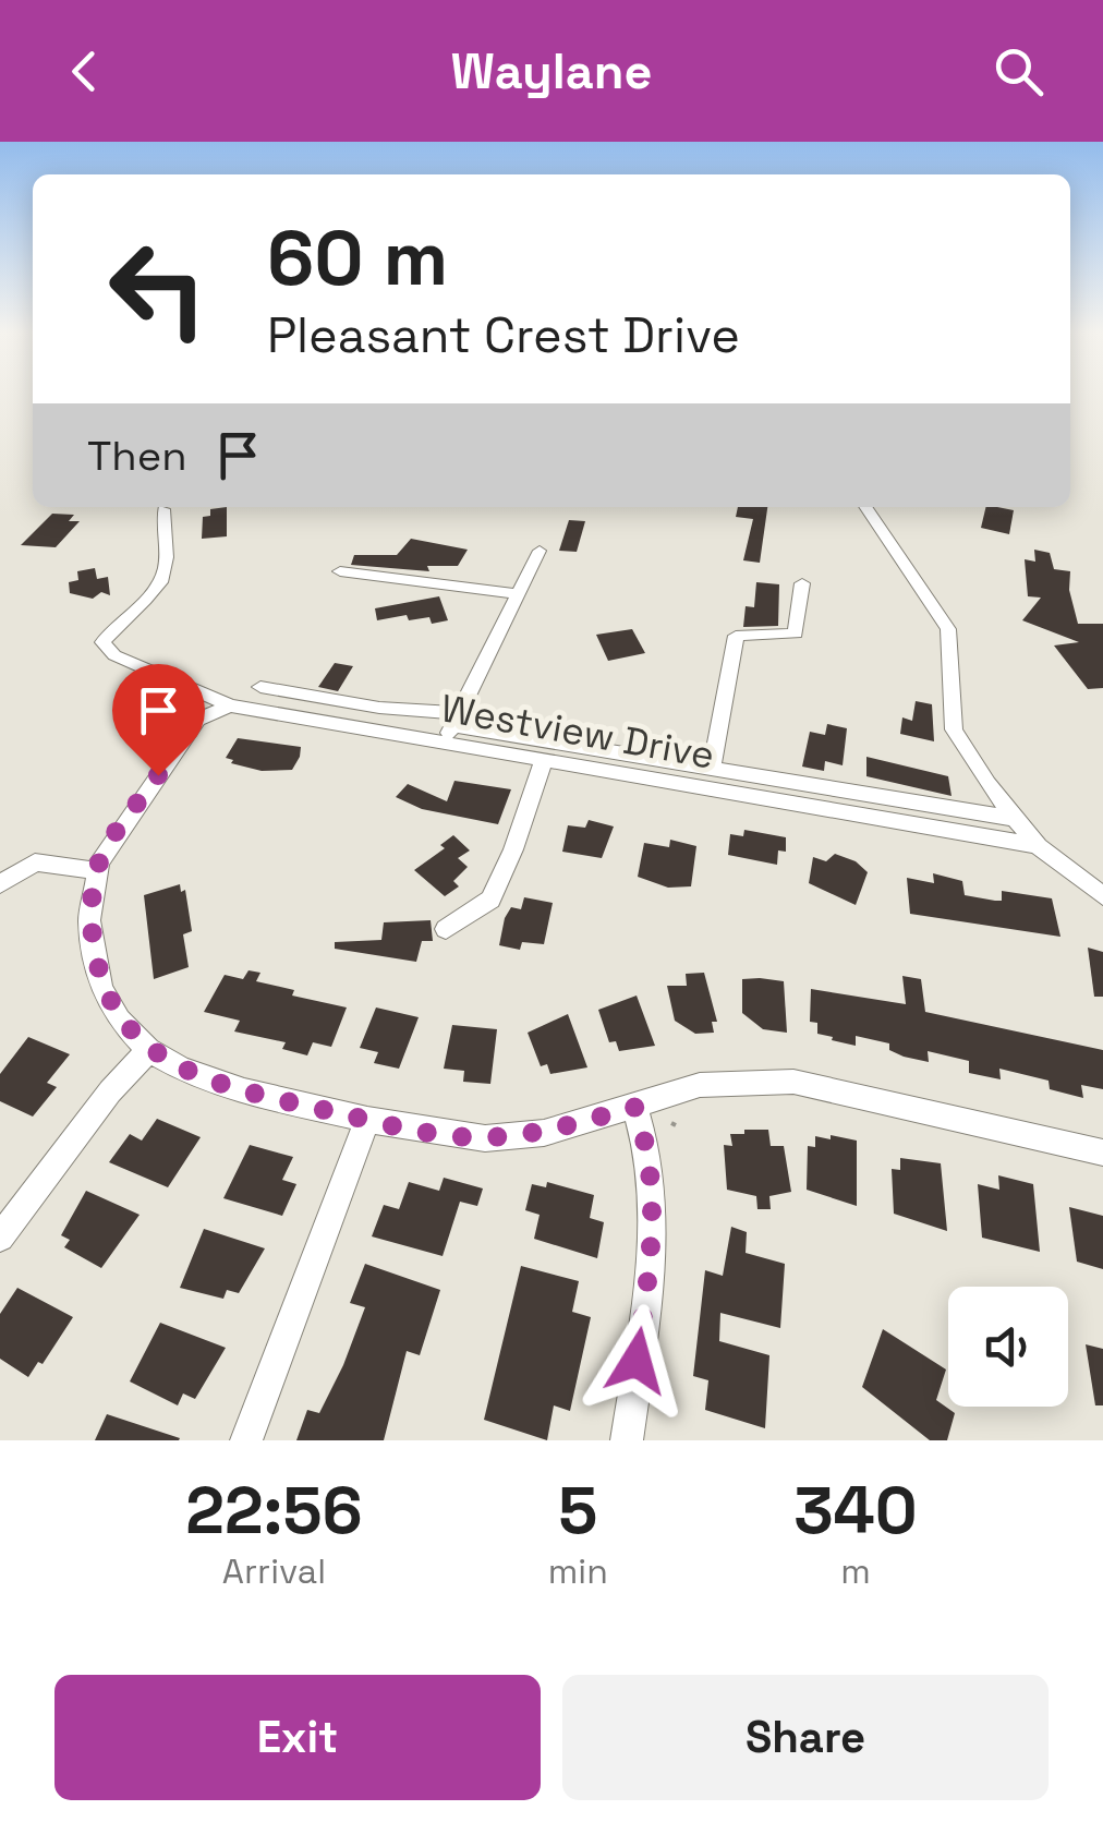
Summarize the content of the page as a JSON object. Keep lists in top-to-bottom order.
{
  "streets": {
    "street": ["Westview Drive"]
  },
  "page": {
    "header": "Waylane",
    "turn": ["60 m", "Pleasant Crest Drive"],
    "then": "Then",
    "eta": [
      "22:56",
      "Arrival",
      "5",
      "min",
      "340",
      "m"
    ],
    "buttons": ["Exit", "Share"]
  }
}
